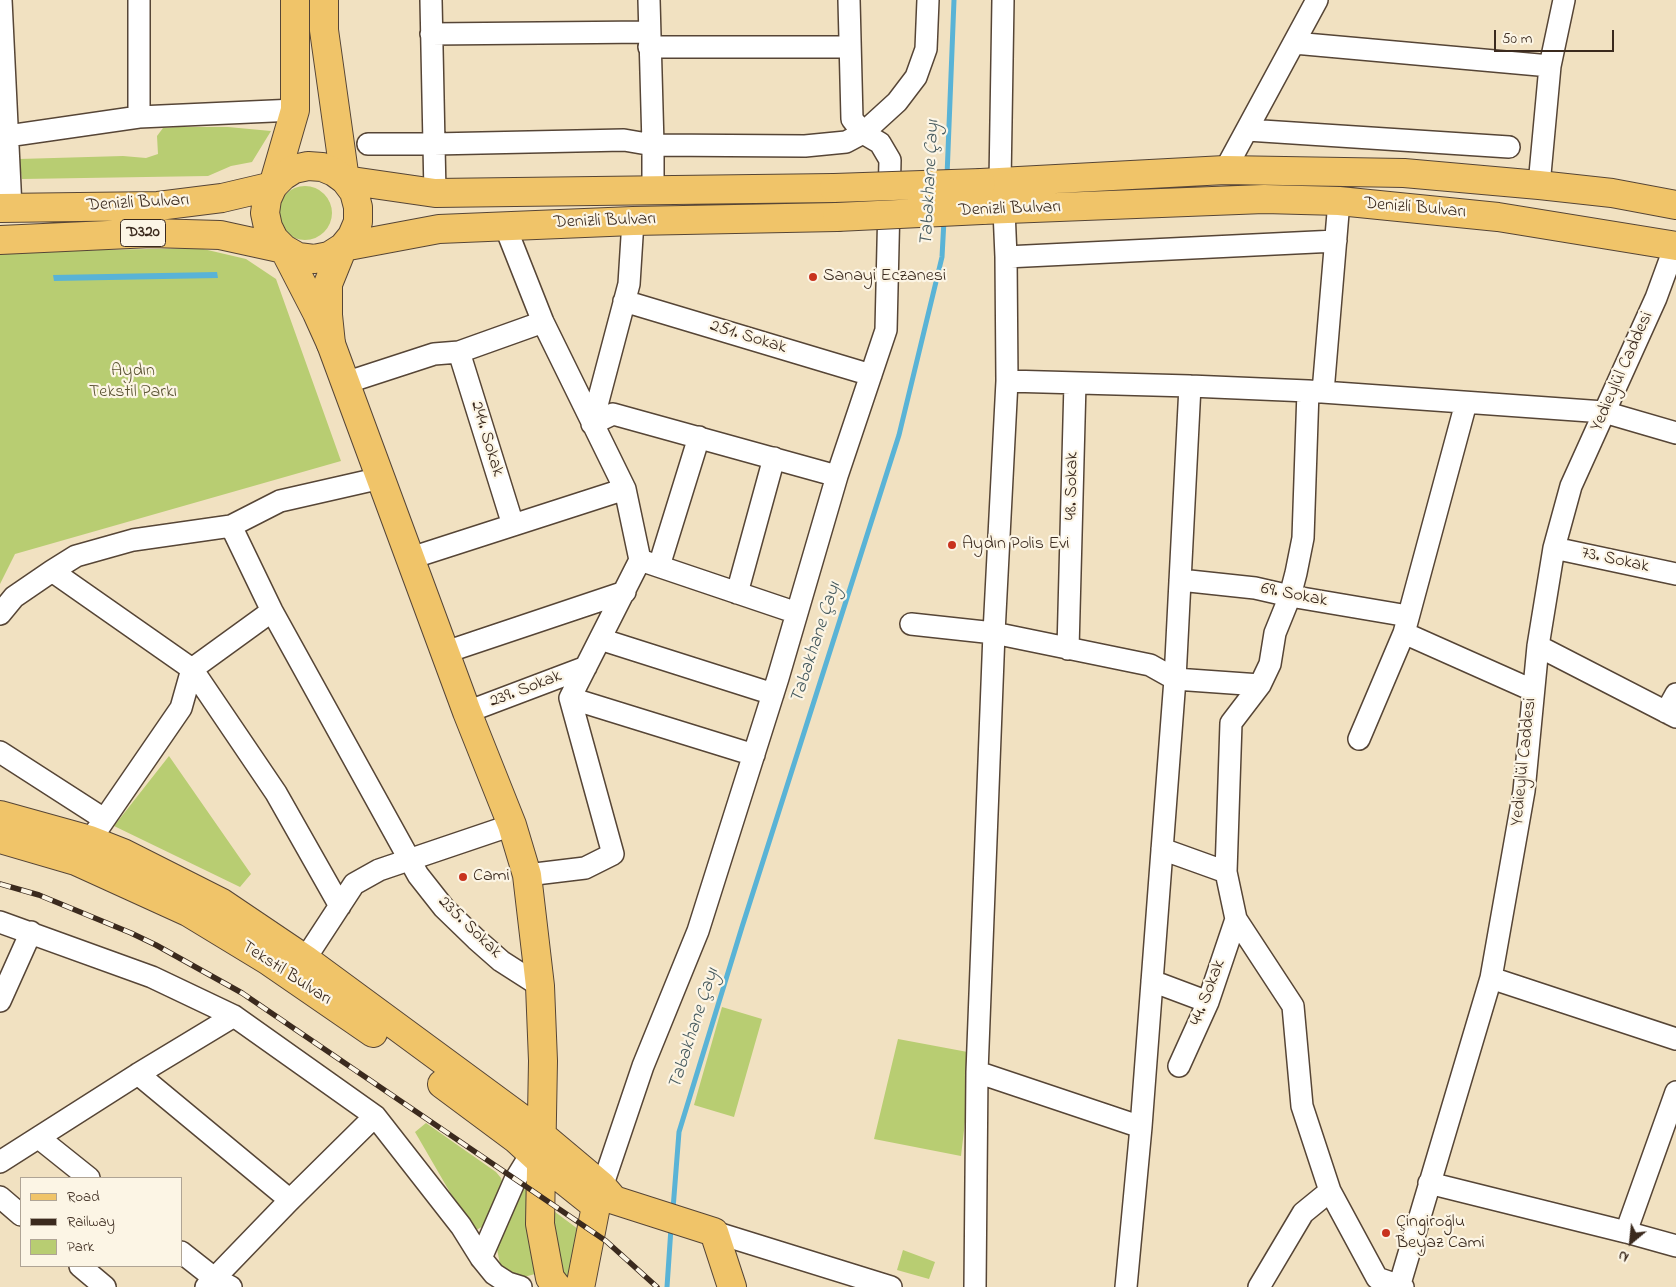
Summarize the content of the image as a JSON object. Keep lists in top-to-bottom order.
{
  "streets": {
    "main road": ["Denizli Bulvarı", "D320", "Tekstil Bulvarı"],
    "street": [
      "251. Sokak",
      "Yedieylül Caddesi",
      "244. Sokak",
      "48. Sokak",
      "73. Sokak",
      "69. Sokak",
      "239. Sokak",
      "235. Sokak",
      "44. Sokak"
    ]
  },
  "crossings": [
    ["Denizli Bulvarı", "Yedieylül Caddesi"],
    ["Yedieylül Caddesi", "73. Sokak"],
    ["Yedieylül Caddesi", "69. Sokak"]
  ],
  "water": ["Tabakhane Çayı"],
  "parks": ["Aydın Tekstil Parkı"],
  "places": [
    "Sanayi Eczanesi",
    "Aydın Polis Evi",
    "Cami",
    "Çingiroğlu Beyaz Cami"
  ],
  "legend": ["Road", "Railway", "Park"],
  "scale_bar": "50 m",
  "north": "bottom left"
}
